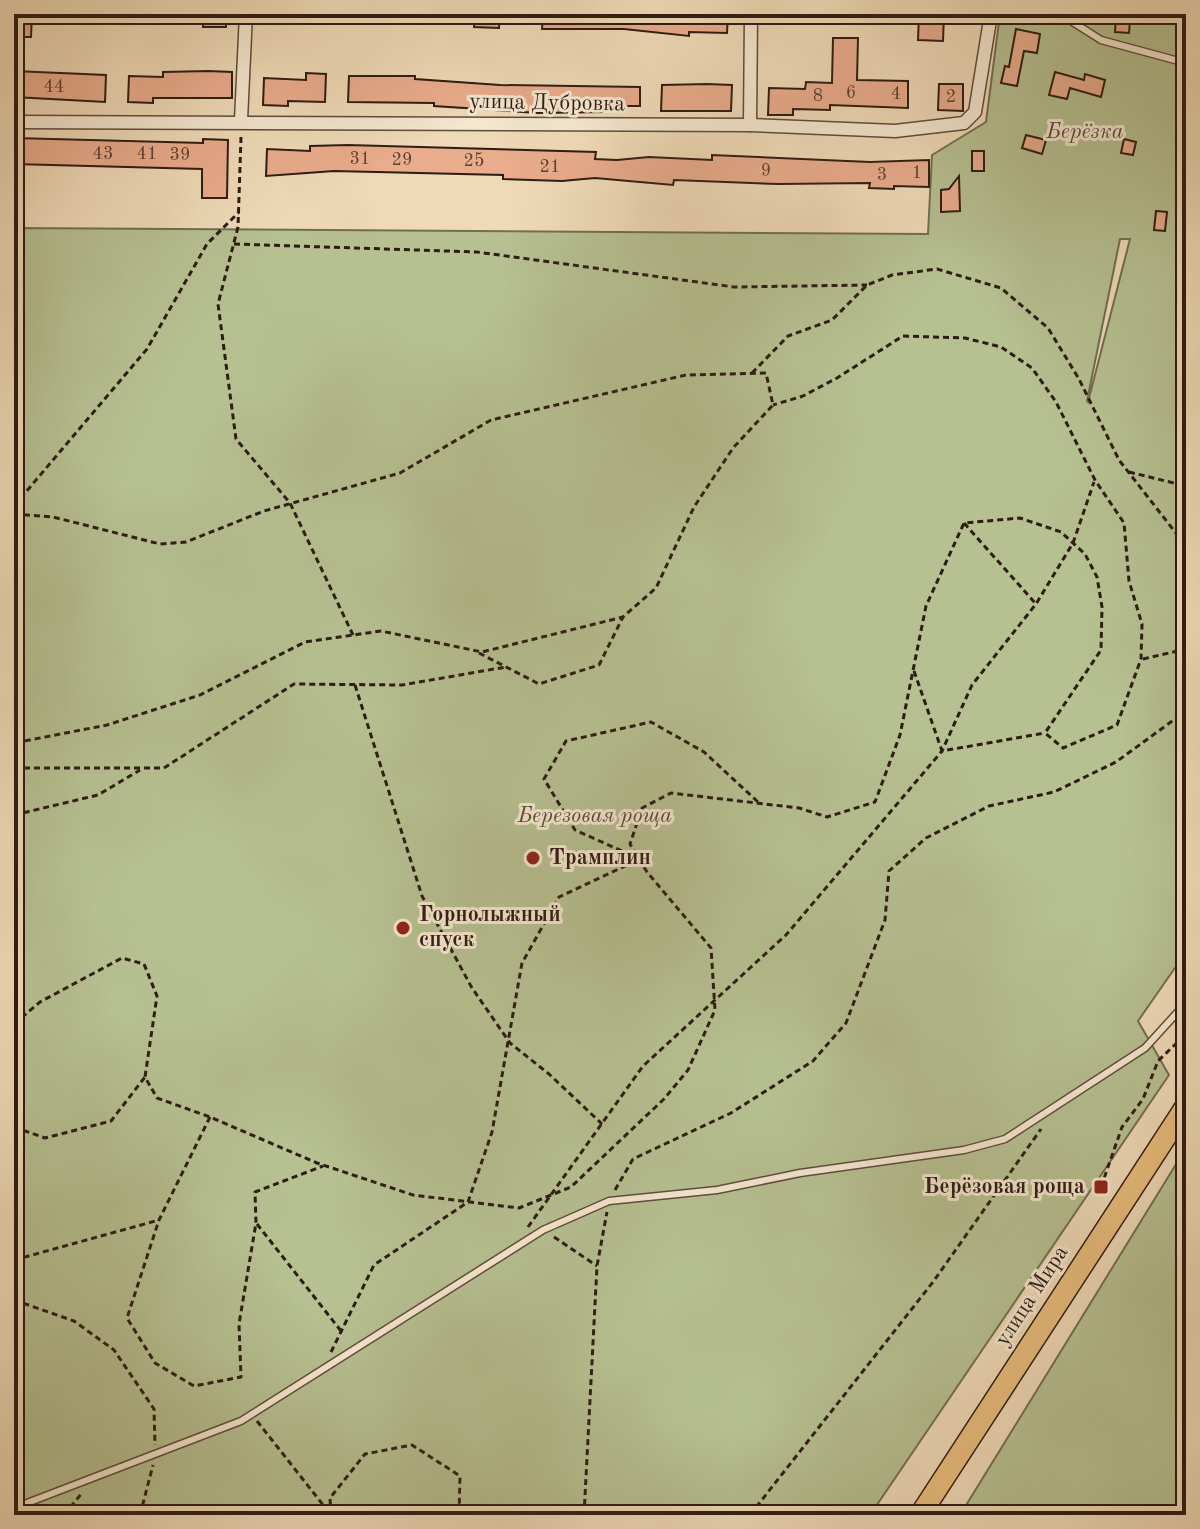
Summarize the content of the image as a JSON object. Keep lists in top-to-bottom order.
{
  "streets": {
    "main road": ["улица Мира"],
    "street": ["улица Дубровка"]
  },
  "parks": ["Берёзка", "Березовая роща"],
  "places": {
    "other": ["Трамплин", "Горнолыжный спуск"],
    "transit": ["Берёзовая роща"]
  },
  "house_numbers": [
    "44",
    "6",
    "4",
    "8",
    "2",
    "43",
    "41",
    "39",
    "31",
    "29",
    "25",
    "21",
    "9",
    "1",
    "3"
  ]
}
